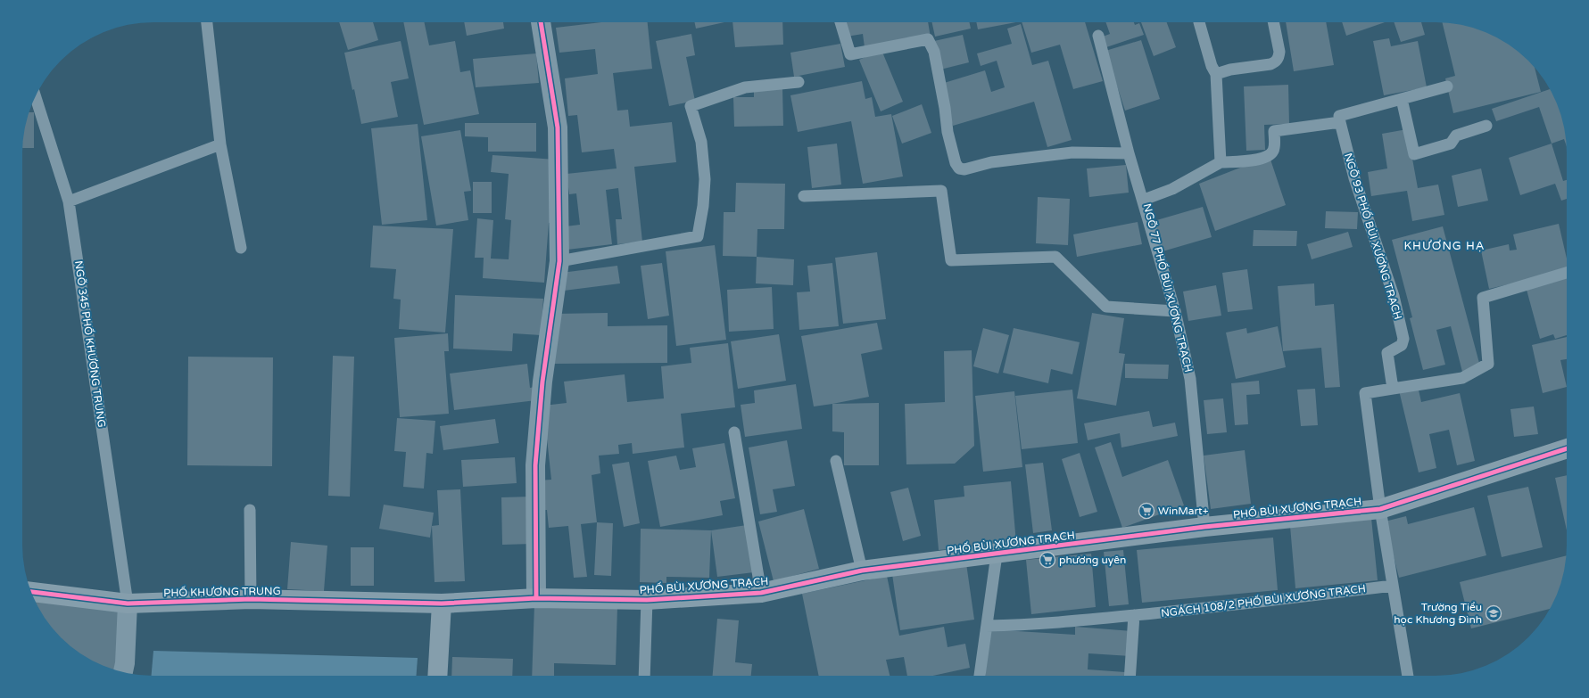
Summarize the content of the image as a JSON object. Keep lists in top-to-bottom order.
{
  "streets": {
    "street": ["PHỐ BÙI XƯƠNG TRẠCH", "PHỐ KHƯƠNG TRUNG"],
    "lane": [
      "NGÕ 93 PHỐ BÙI XƯƠNG TRẠCH",
      "NGÕ 77 PHỐ BÙI XƯƠNG TRẠCH",
      "NGÕ 345 PHỐ KHƯƠNG TRUNG",
      "NGÁCH 108/2 PHỐ BÙI XƯƠNG TRẠCH"
    ]
  },
  "crossings": [
    ["NGÕ 77 PHỐ BÙI XƯƠNG TRẠCH", "PHỐ BÙI XƯƠNG TRẠCH"],
    ["NGÕ 345 PHỐ KHƯƠNG TRUNG", "PHỐ KHƯƠNG TRUNG"],
    ["PHỐ BÙI XƯƠNG TRẠCH", "PHỐ KHƯƠNG TRUNG"]
  ],
  "districts": ["KHƯƠNG HẠ"],
  "places": {
    "supermarket": ["WinMart+", "phương uyên"],
    "school or university": ["Trường Tiểu học Khương Đình"]
  }
}
